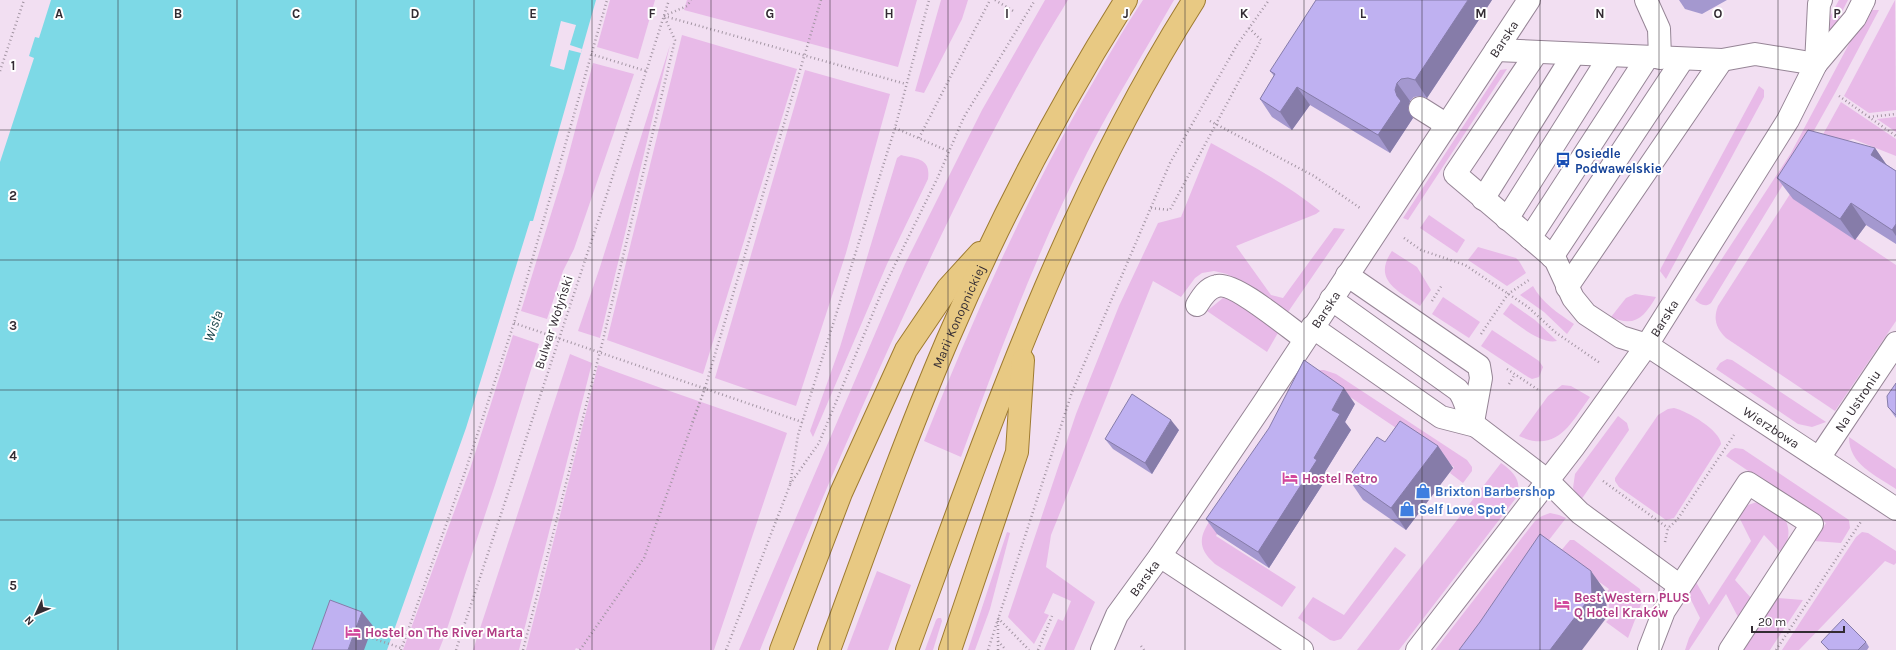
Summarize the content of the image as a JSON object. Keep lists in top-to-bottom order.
{
  "streets": {
    "main road": ["Marii Konopnickiej"],
    "street": ["Barska", "Na Ustroniu", "Wierzbowa"],
    "path": ["Bulwar Wołyński"]
  },
  "crossings": [
    ["Barska", "Wierzbowa"],
    ["Na Ustroniu", "Wierzbowa"]
  ],
  "water": ["Wisła"],
  "places": {
    "bus stop": ["Osiedle Podwawelskie"],
    "hotel": ["Hostel Retro", "Best Western PLUS Q Hotel Kraków", "Hostel on The River Marta"],
    "shop": ["Brixton Barbershop", "Self Love Spot"]
  },
  "scale_bar": "20 m",
  "north": "bottom left",
  "grid": {
    "columns": [
      "A",
      "B",
      "C",
      "D",
      "E",
      "F",
      "G",
      "H",
      "I",
      "J",
      "K",
      "L",
      "M",
      "N",
      "O",
      "P"
    ],
    "rows": [
      "1",
      "2",
      "3",
      "4",
      "5"
    ]
  }
}
